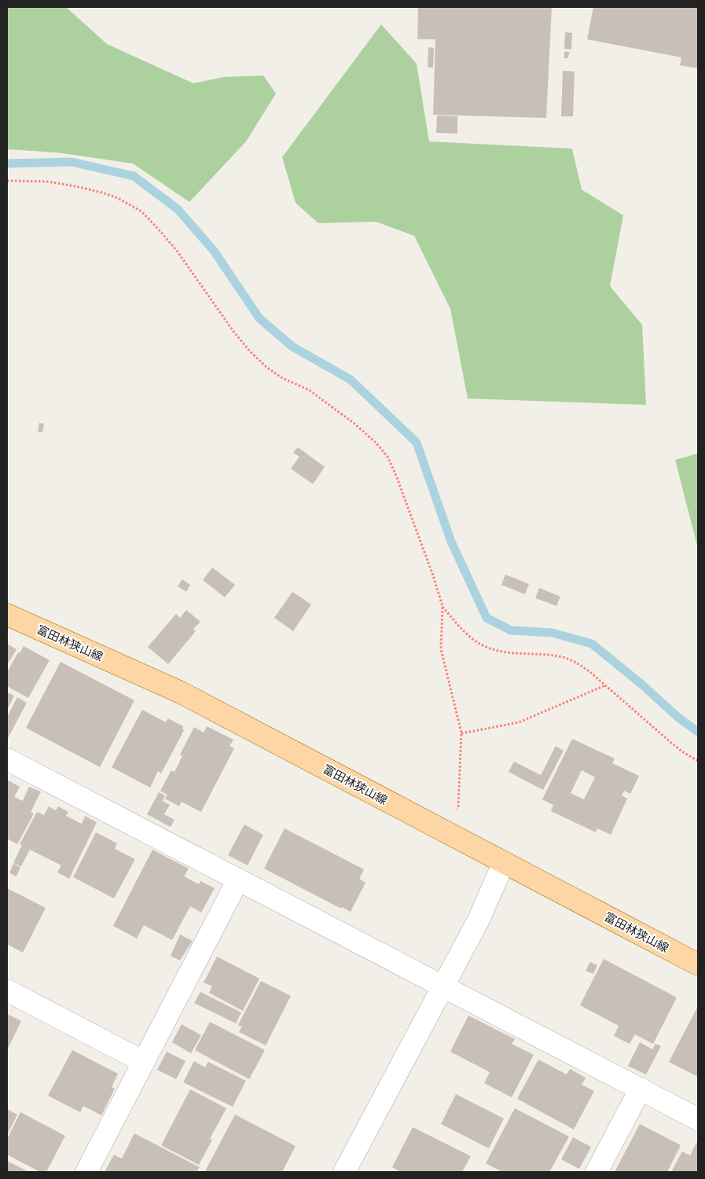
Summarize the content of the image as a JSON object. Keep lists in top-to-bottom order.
{
  "streets": {
    "main road": ["富田林狭山線"]
  }
}
